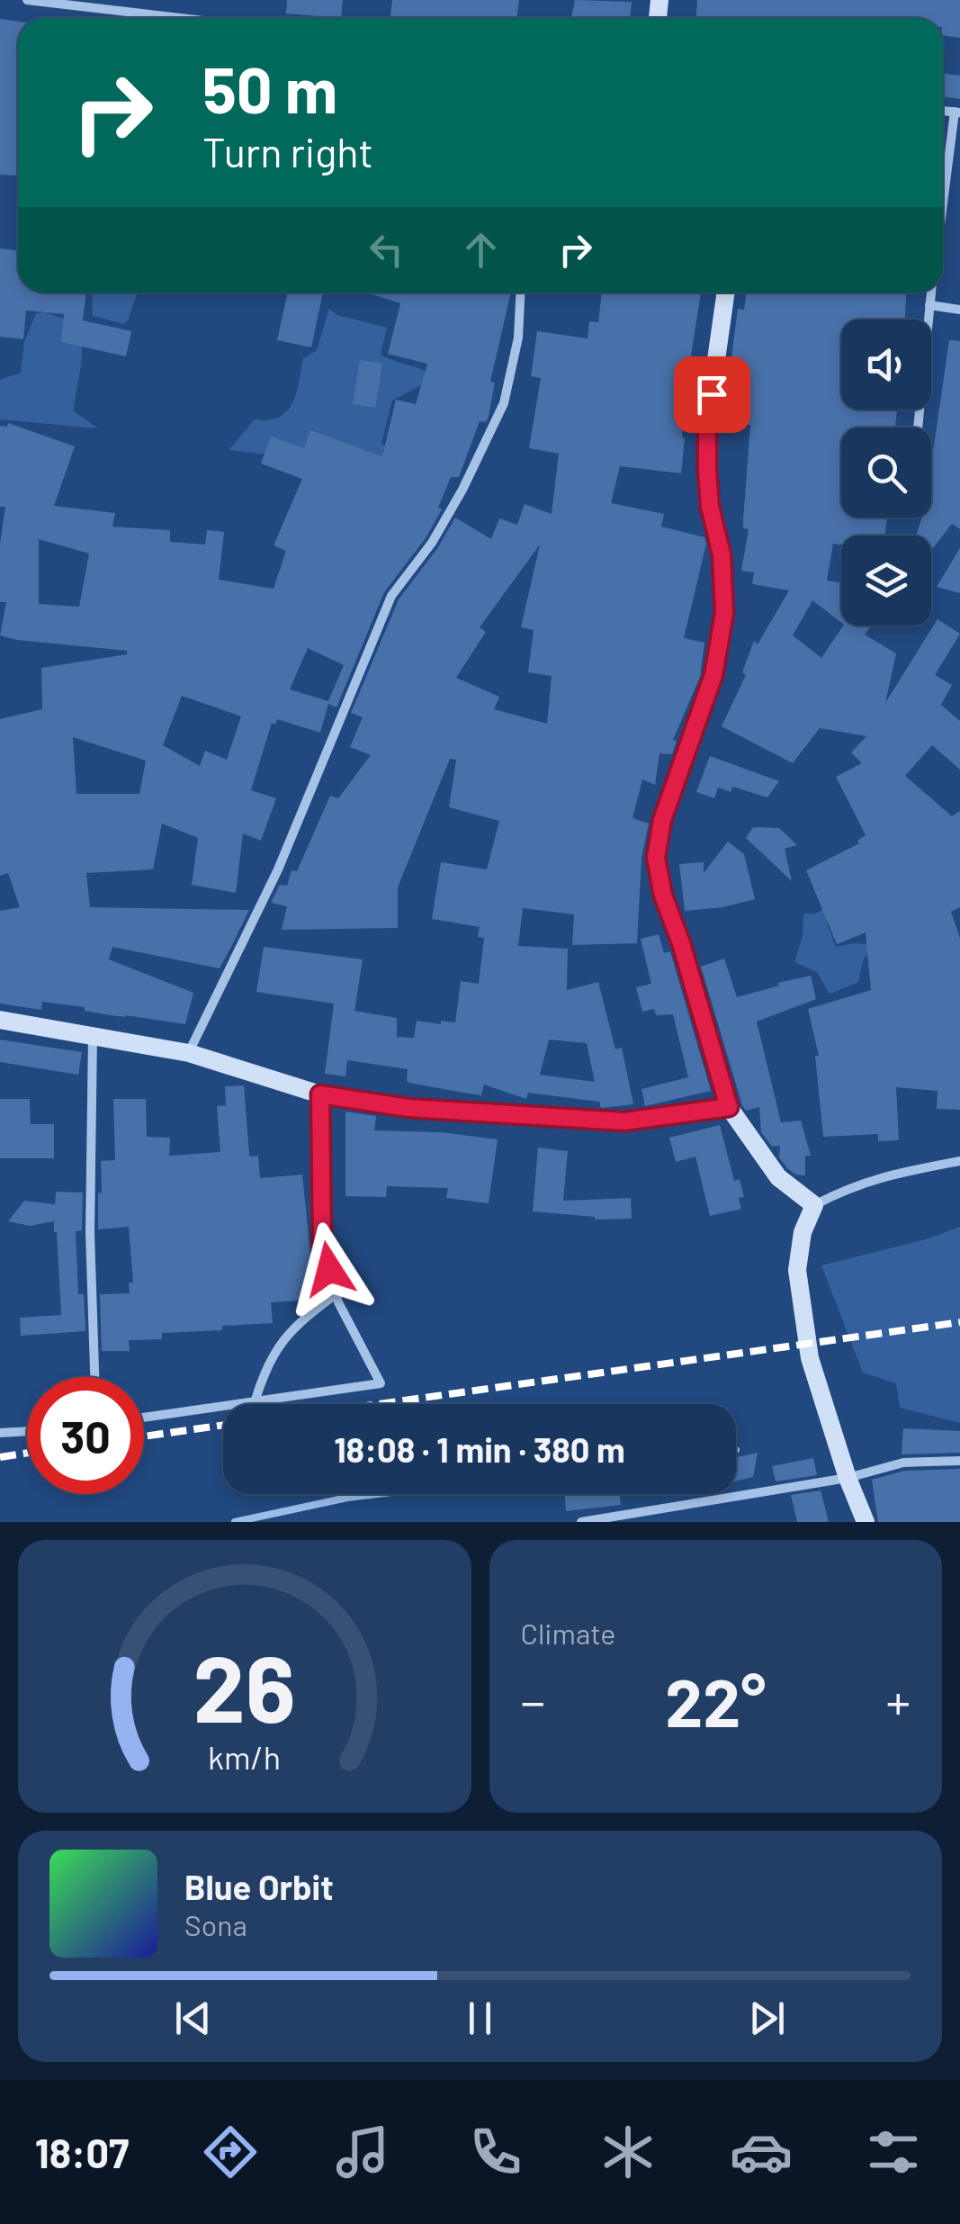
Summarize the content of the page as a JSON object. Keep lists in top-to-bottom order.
{
  "page": {
    "turn": ["50 m", "Turn right"],
    "limit": "30",
    "trip": "18:08 · 1 min · 380 m",
    "tile": "Climate",
    "heat": ["−", "22°", "+"],
    "song": ["Blue Orbit", "Sona"],
    "tabs": "18:07",
    "gauge": ["26", "km/h"]
  }
}
